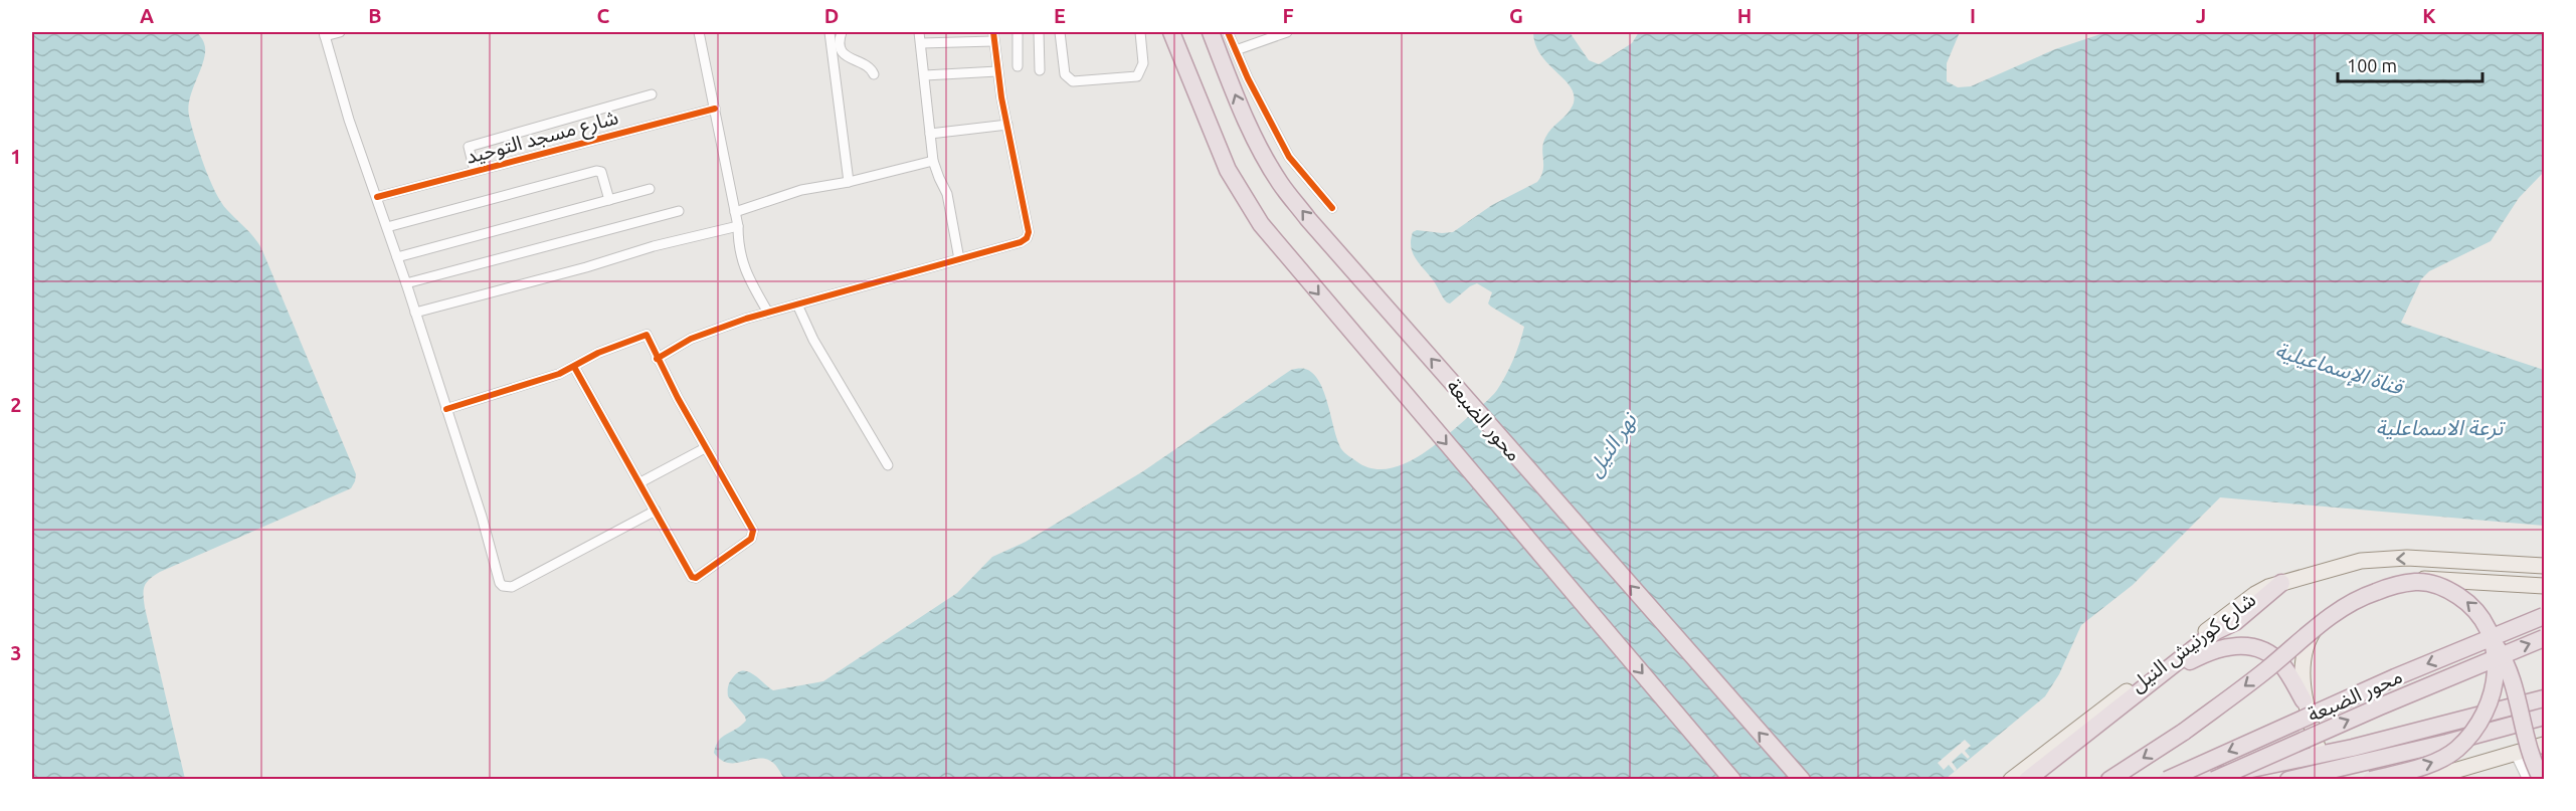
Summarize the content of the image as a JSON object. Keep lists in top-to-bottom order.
{
  "streets": {
    "highway": ["محور الضبعة"],
    "main road": ["شارع كورنيش النيل"],
    "street": ["شارع مسجد التوحيد"]
  },
  "one_way": ["شارع كورنيش النيل"],
  "water": ["قناة الإسماعيلية", "ترعة الاسماعلية", "نهر النيل"],
  "scale_bar": "100 m",
  "grid": {
    "columns": [
      "A",
      "B",
      "C",
      "D",
      "E",
      "F",
      "G",
      "H",
      "I",
      "J",
      "K"
    ],
    "rows": ["1", "2", "3"]
  }
}
